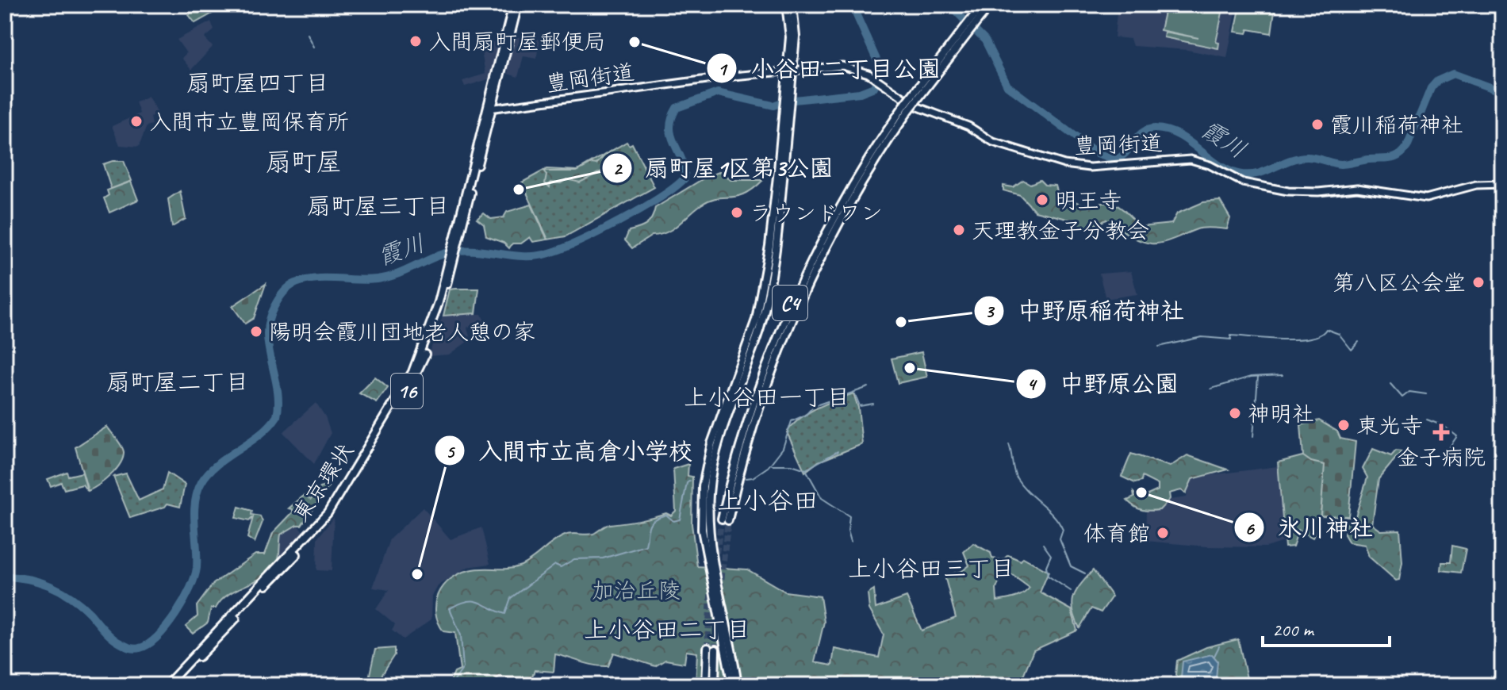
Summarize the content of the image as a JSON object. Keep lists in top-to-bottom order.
{
  "streets": {
    "highway": ["C4", "16", "東京環状"],
    "main road": ["豊岡街道"]
  },
  "crossings": [
    ["豊岡街道", "16"],
    ["16", "東京環状"]
  ],
  "districts": [
    "扇町屋四丁目",
    "扇町屋",
    "扇町屋三丁目",
    "扇町屋二丁目",
    "上小谷田一丁目",
    "上小谷田",
    "上小谷田三丁目",
    "上小谷田二丁目"
  ],
  "water": ["霞川"],
  "parks": ["加治丘陵"],
  "places": {
    "other": [
      "入間扇町屋郵便局",
      "小谷田二丁目公園",
      "入間市立豊岡保育所",
      "霞川稲荷神社",
      "扇町屋1区第3公園",
      "明王寺",
      "ラウンドワン",
      "天理教金子分教会",
      "第八区公会堂",
      "中野原稲荷神社",
      "陽明会霞川団地老人憩の家",
      "中野原公園",
      "神明社",
      "東光寺",
      "氷川神社",
      "体育館",
      "入間市立高倉小学校"
    ],
    "health": ["金子病院"]
  },
  "scale_bar": "200 m"
}
